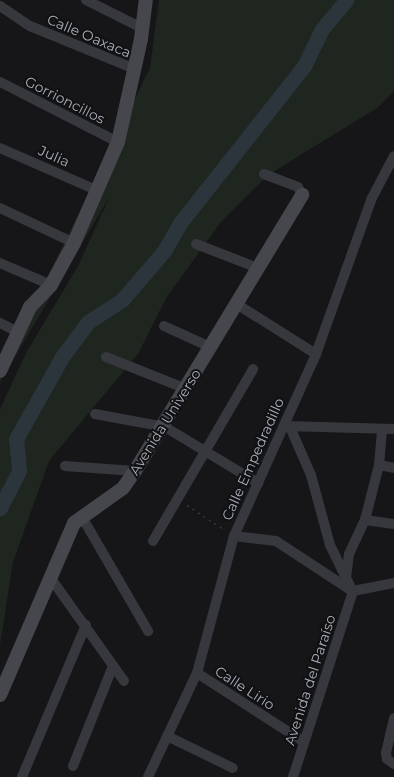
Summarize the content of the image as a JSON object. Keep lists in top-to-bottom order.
{
  "streets": {
    "street": [
      "Calle Oaxaca",
      "Gorrioncillos",
      "Julia",
      "Avenida Universo",
      "Calle Empedradillo",
      "Avenida del Paraíso",
      "Calle Lirio"
    ]
  },
  "crossings": [
    ["Calle Empedradillo", "Calle Lirio"],
    ["Avenida del Paraíso", "Calle Lirio"]
  ]
}
